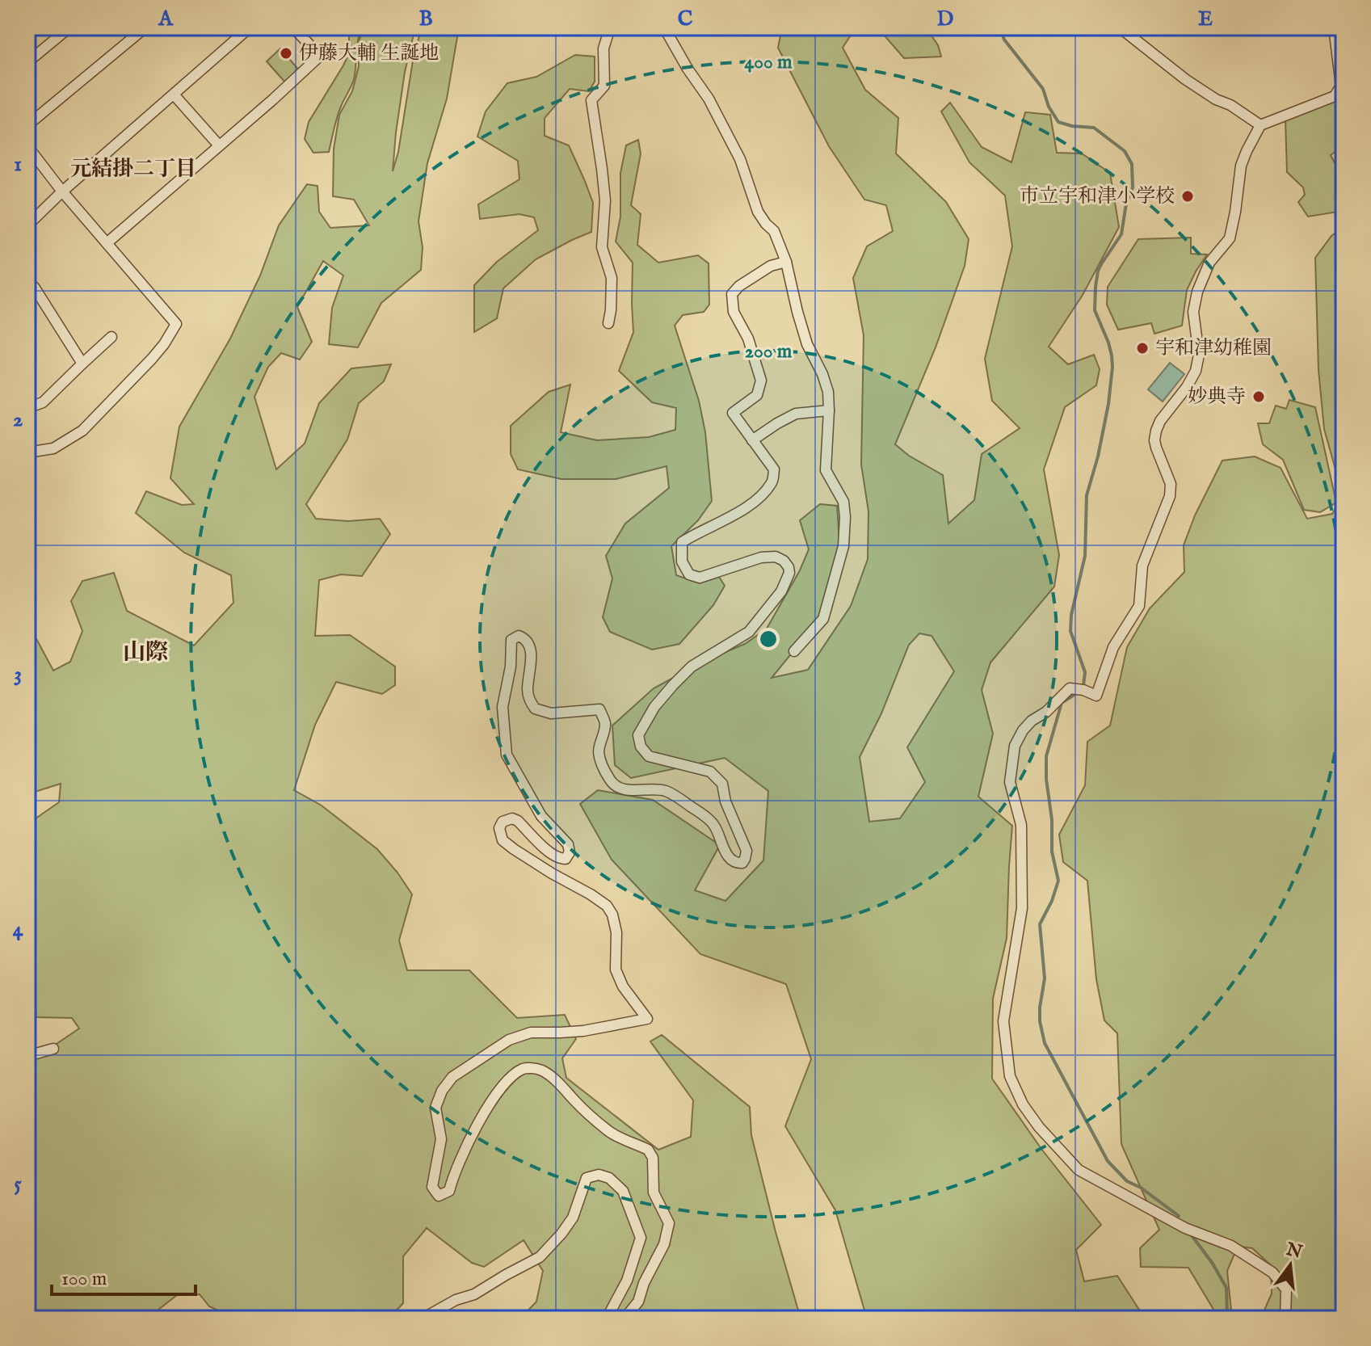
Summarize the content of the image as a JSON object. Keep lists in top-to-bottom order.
{
  "districts": ["元結掛二丁目", "山際"],
  "places": [
    "伊藤大輔 生誕地",
    "市立宇和津小学校",
    "宇和津幼稚園",
    "妙典寺"
  ],
  "scale_bar": "100 m",
  "north": "top",
  "grid": {
    "columns": [
      "A",
      "B",
      "C",
      "D",
      "E"
    ],
    "rows": [
      "1",
      "2",
      "3",
      "4",
      "5"
    ]
  },
  "rings": ["400 m", "200 m"]
}
